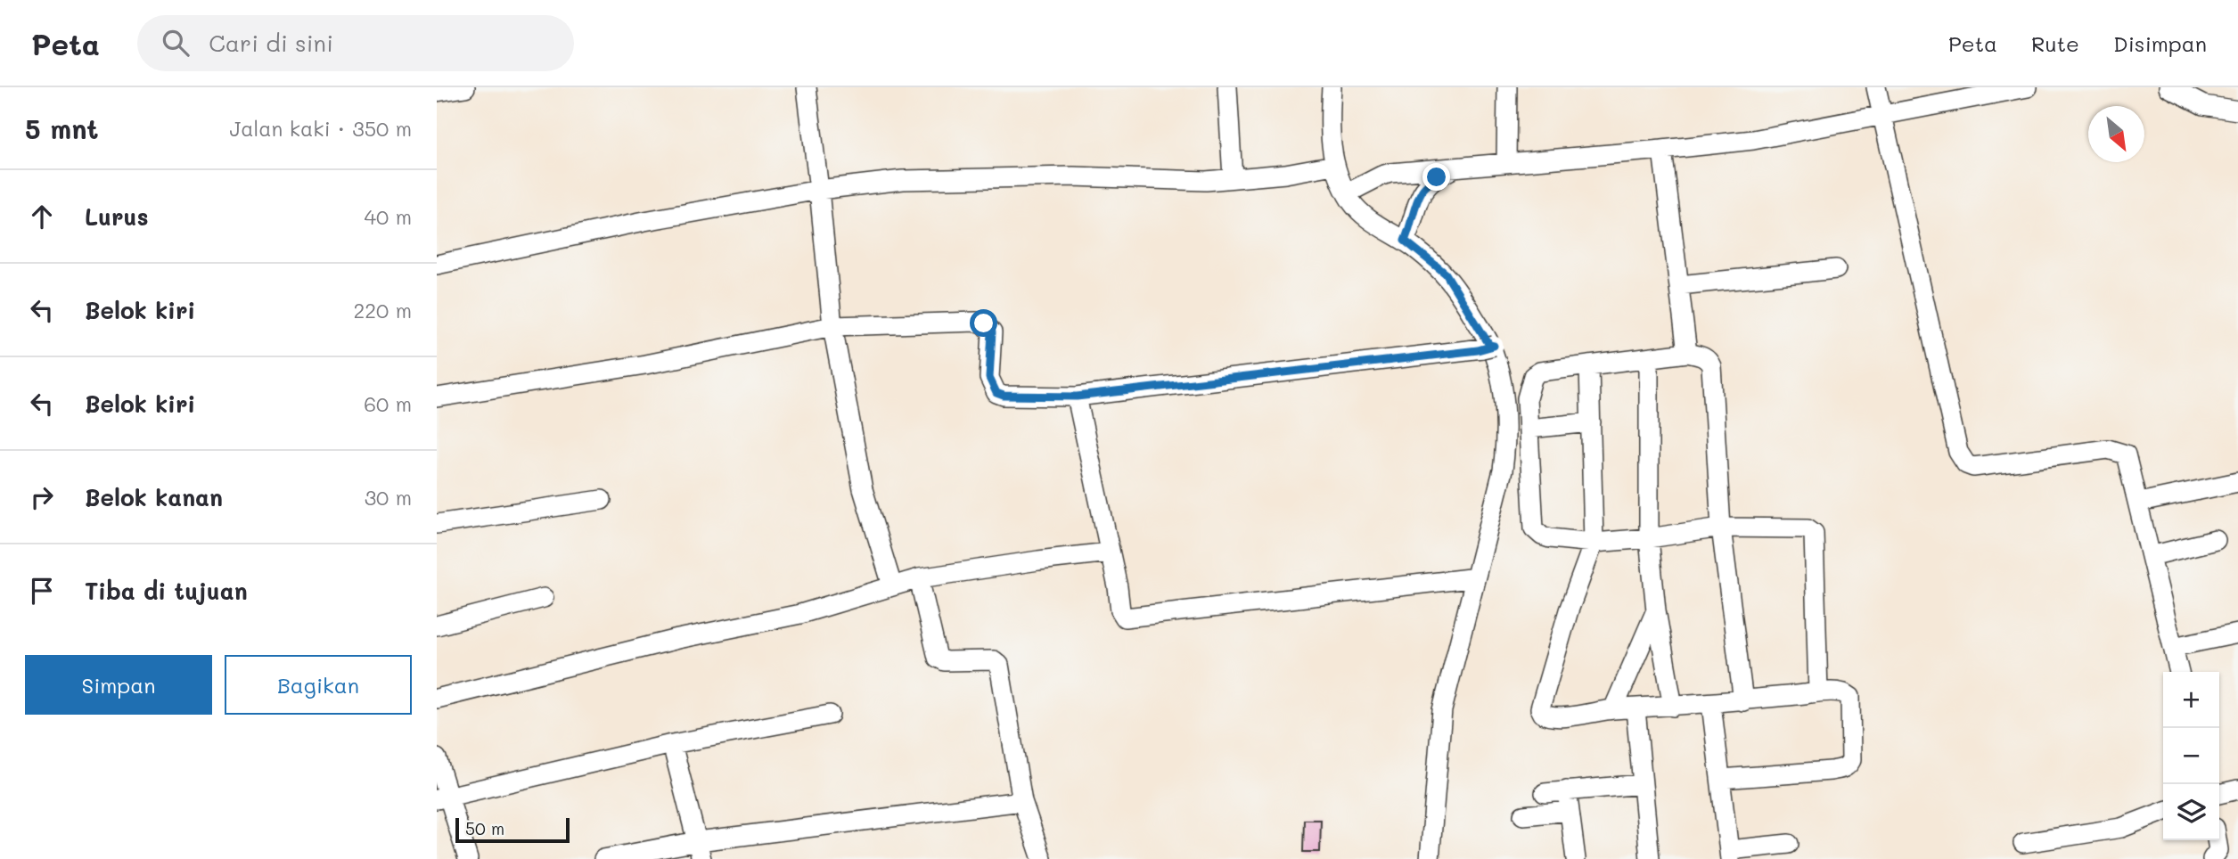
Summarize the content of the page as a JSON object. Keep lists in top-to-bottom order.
{
  "scale_bar": "50 m",
  "north": "bottom right",
  "page": {
    "header": "Peta",
    "search": "Cari di sini",
    "nav": ["Peta", "Rute", "Disimpan"],
    "heading": ["5 mnt", "Jalan kaki · 350 m"],
    "list": [
      ["Lurus", "40 m"],
      ["Belok kiri", "220 m"],
      ["Belok kiri", "60 m"],
      ["Belok kanan", "30 m"],
      "Tiba di tujuan"
    ],
    "buttons": ["Simpan", "Bagikan"],
    "map_buttons": ["+", "−"],
    "scale": "50 m"
  }
}
